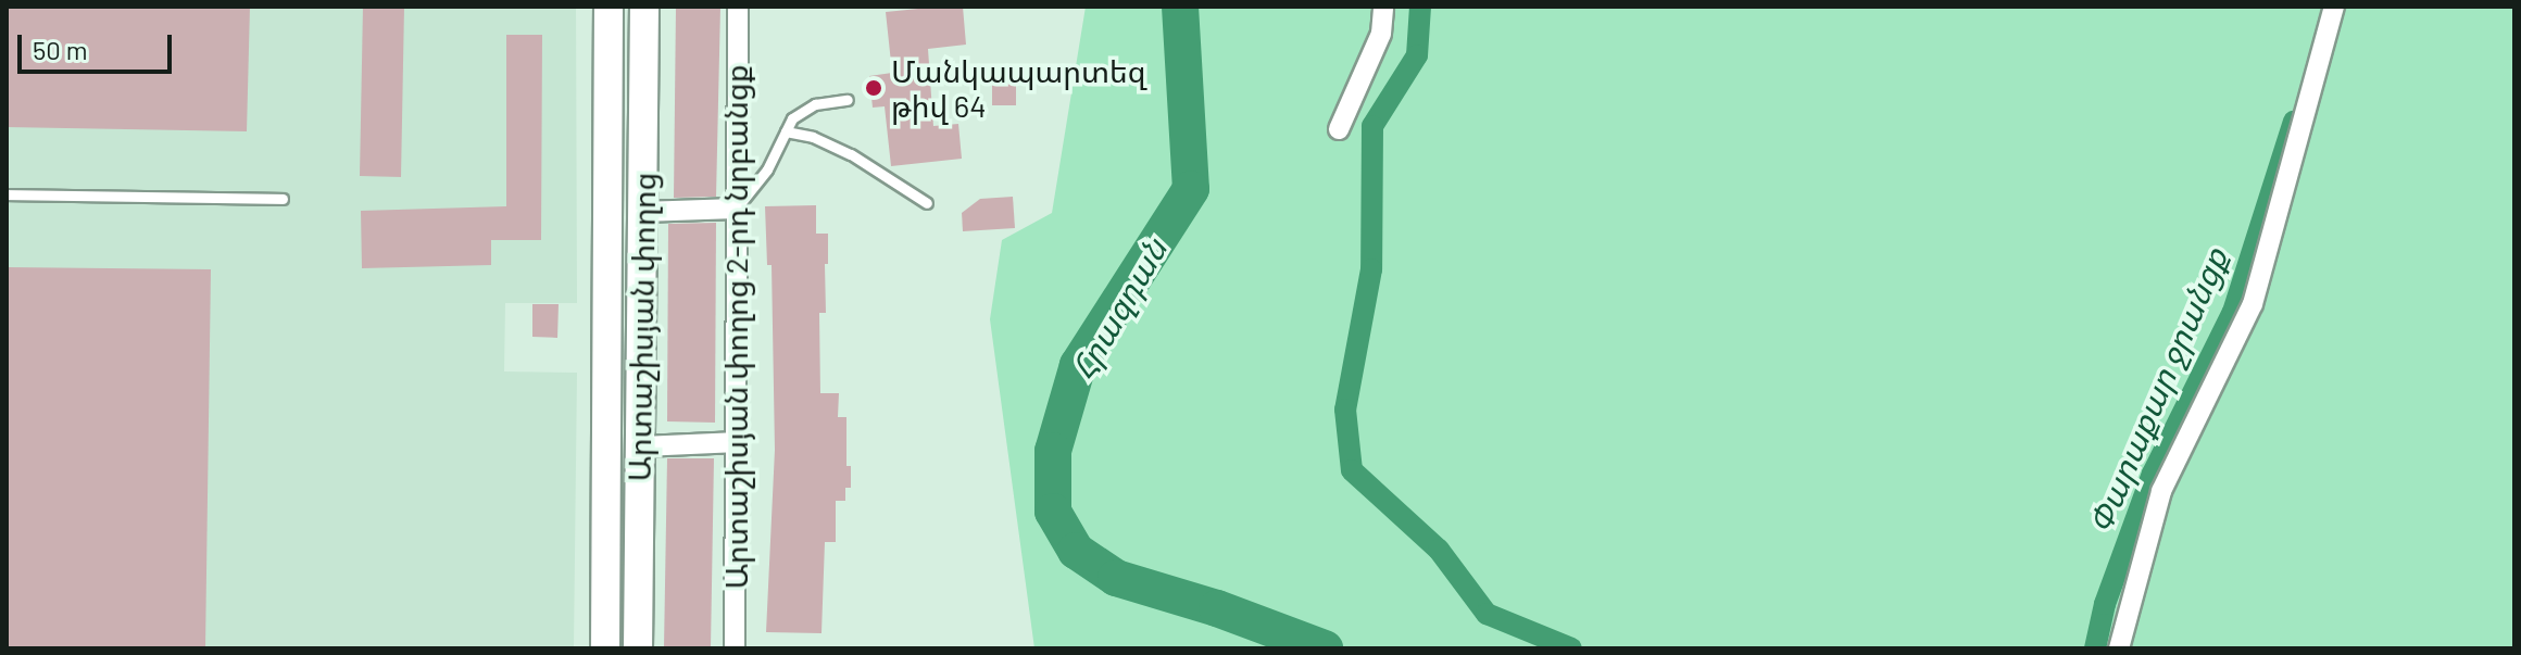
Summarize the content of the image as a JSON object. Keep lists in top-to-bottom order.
{
  "streets": {
    "main road": ["Արտաշիսյան փողոց"],
    "street": ["Արտաշիսյան փողոց 2-րդ նրբանցք"]
  },
  "water": ["Հրազդան", "Փարաքար ջրանցք"],
  "places": ["Մանկապարտեզ թիվ 64"],
  "scale_bar": "50 m"
}
